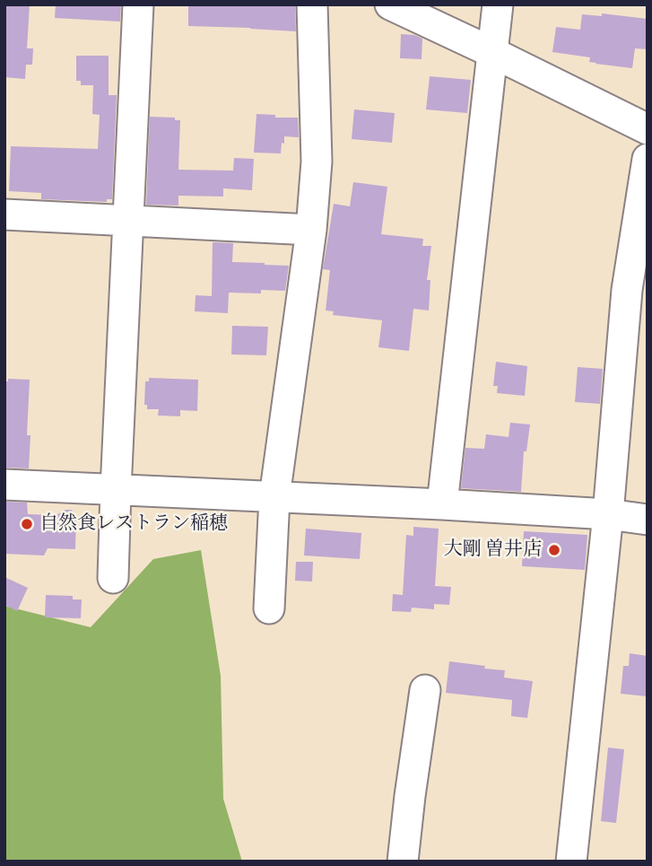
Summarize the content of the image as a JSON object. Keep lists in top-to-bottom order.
{
  "places": ["自然食レストラン稲穂", "大剛 曽井店"]
}
